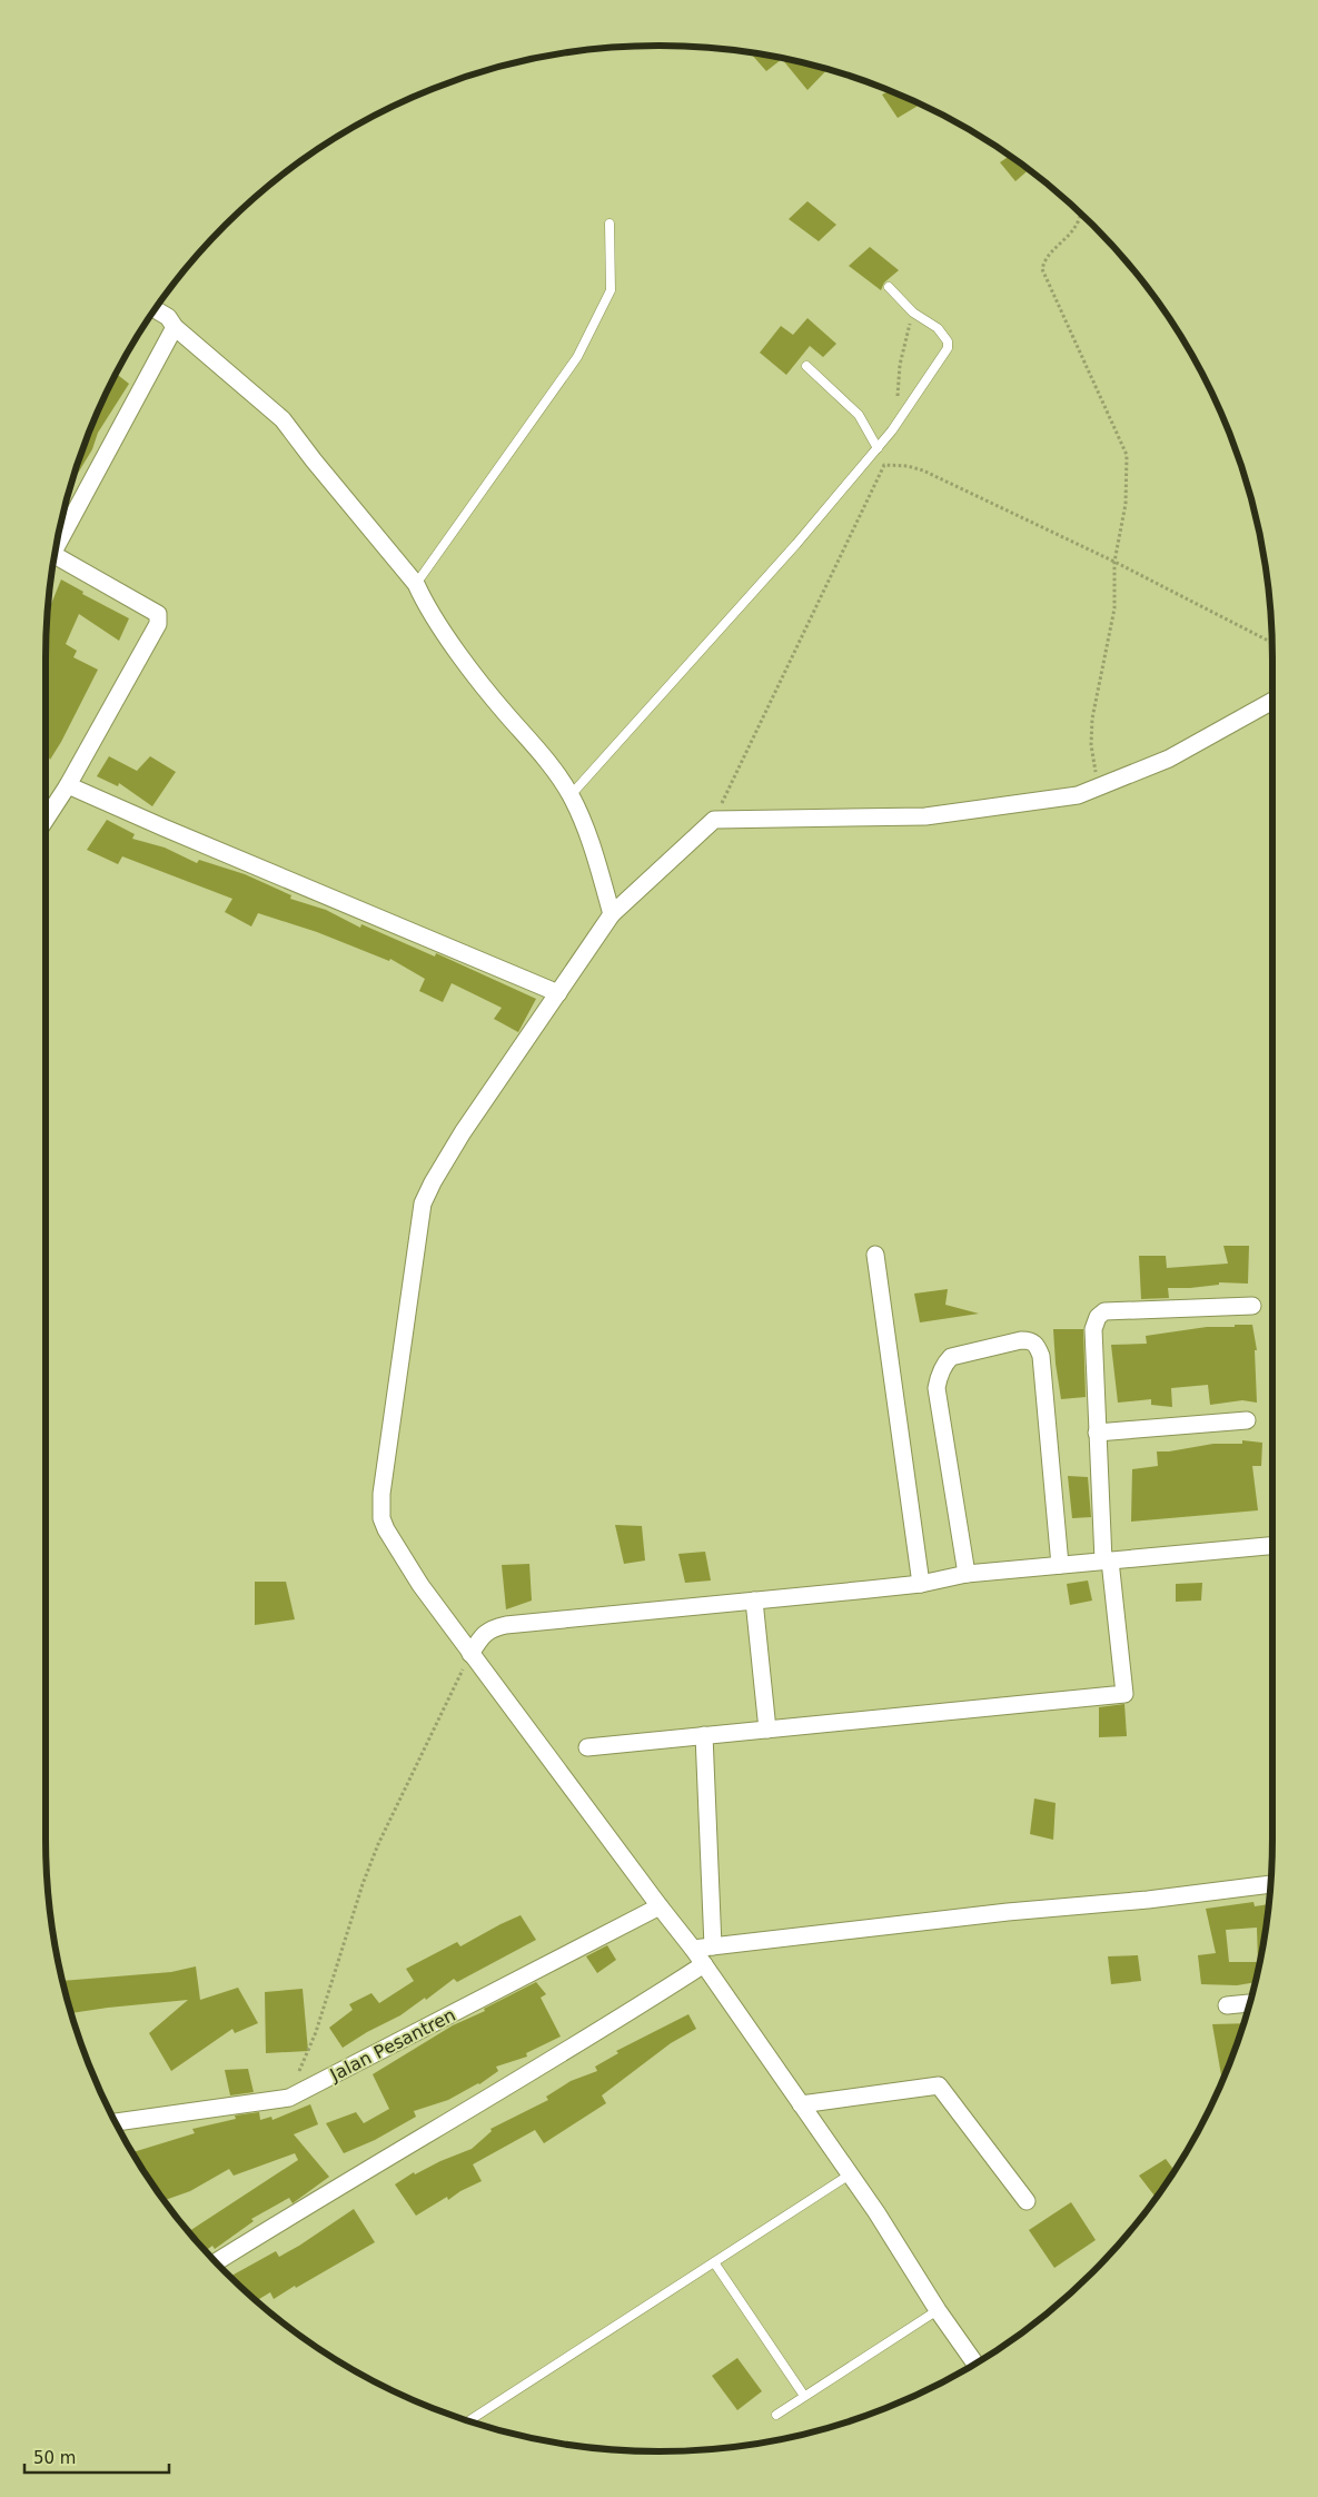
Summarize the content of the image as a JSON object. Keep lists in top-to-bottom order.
{
  "streets": {
    "street": ["Jalan Pesantren"]
  },
  "scale_bar": "50 m"
}
